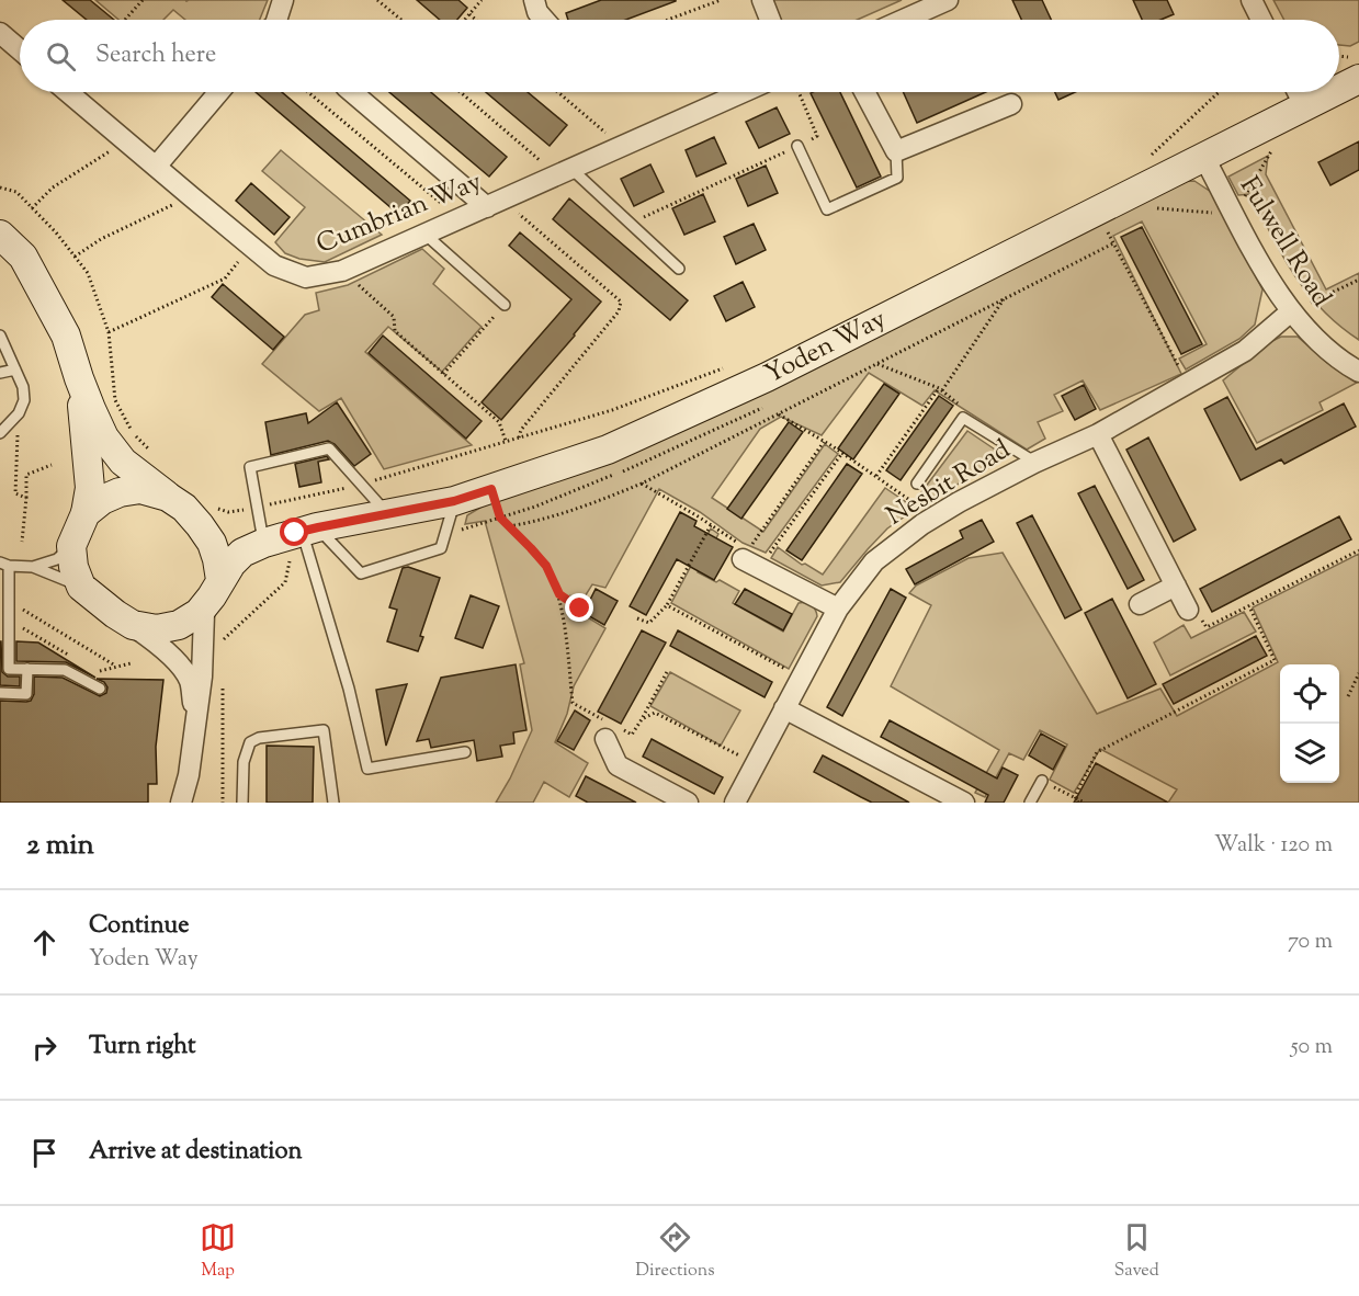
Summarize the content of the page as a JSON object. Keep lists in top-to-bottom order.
{
  "streets": {
    "main road": ["Yoden Way"],
    "street": ["Cumbrian Way", "Fulwell Road", "Nesbit Road"]
  },
  "crossings": [
    ["Fulwell Road", "Yoden Way"],
    ["Fulwell Road", "Nesbit Road"]
  ],
  "page": {
    "search": "Search here",
    "heading": ["2 min", "Walk · 120 m"],
    "list": [
      ["Continue", "Yoden Way", "70 m"],
      ["Turn right", "50 m"],
      "Arrive at destination"
    ],
    "nav": ["Map", "Directions", "Saved"]
  }
}
